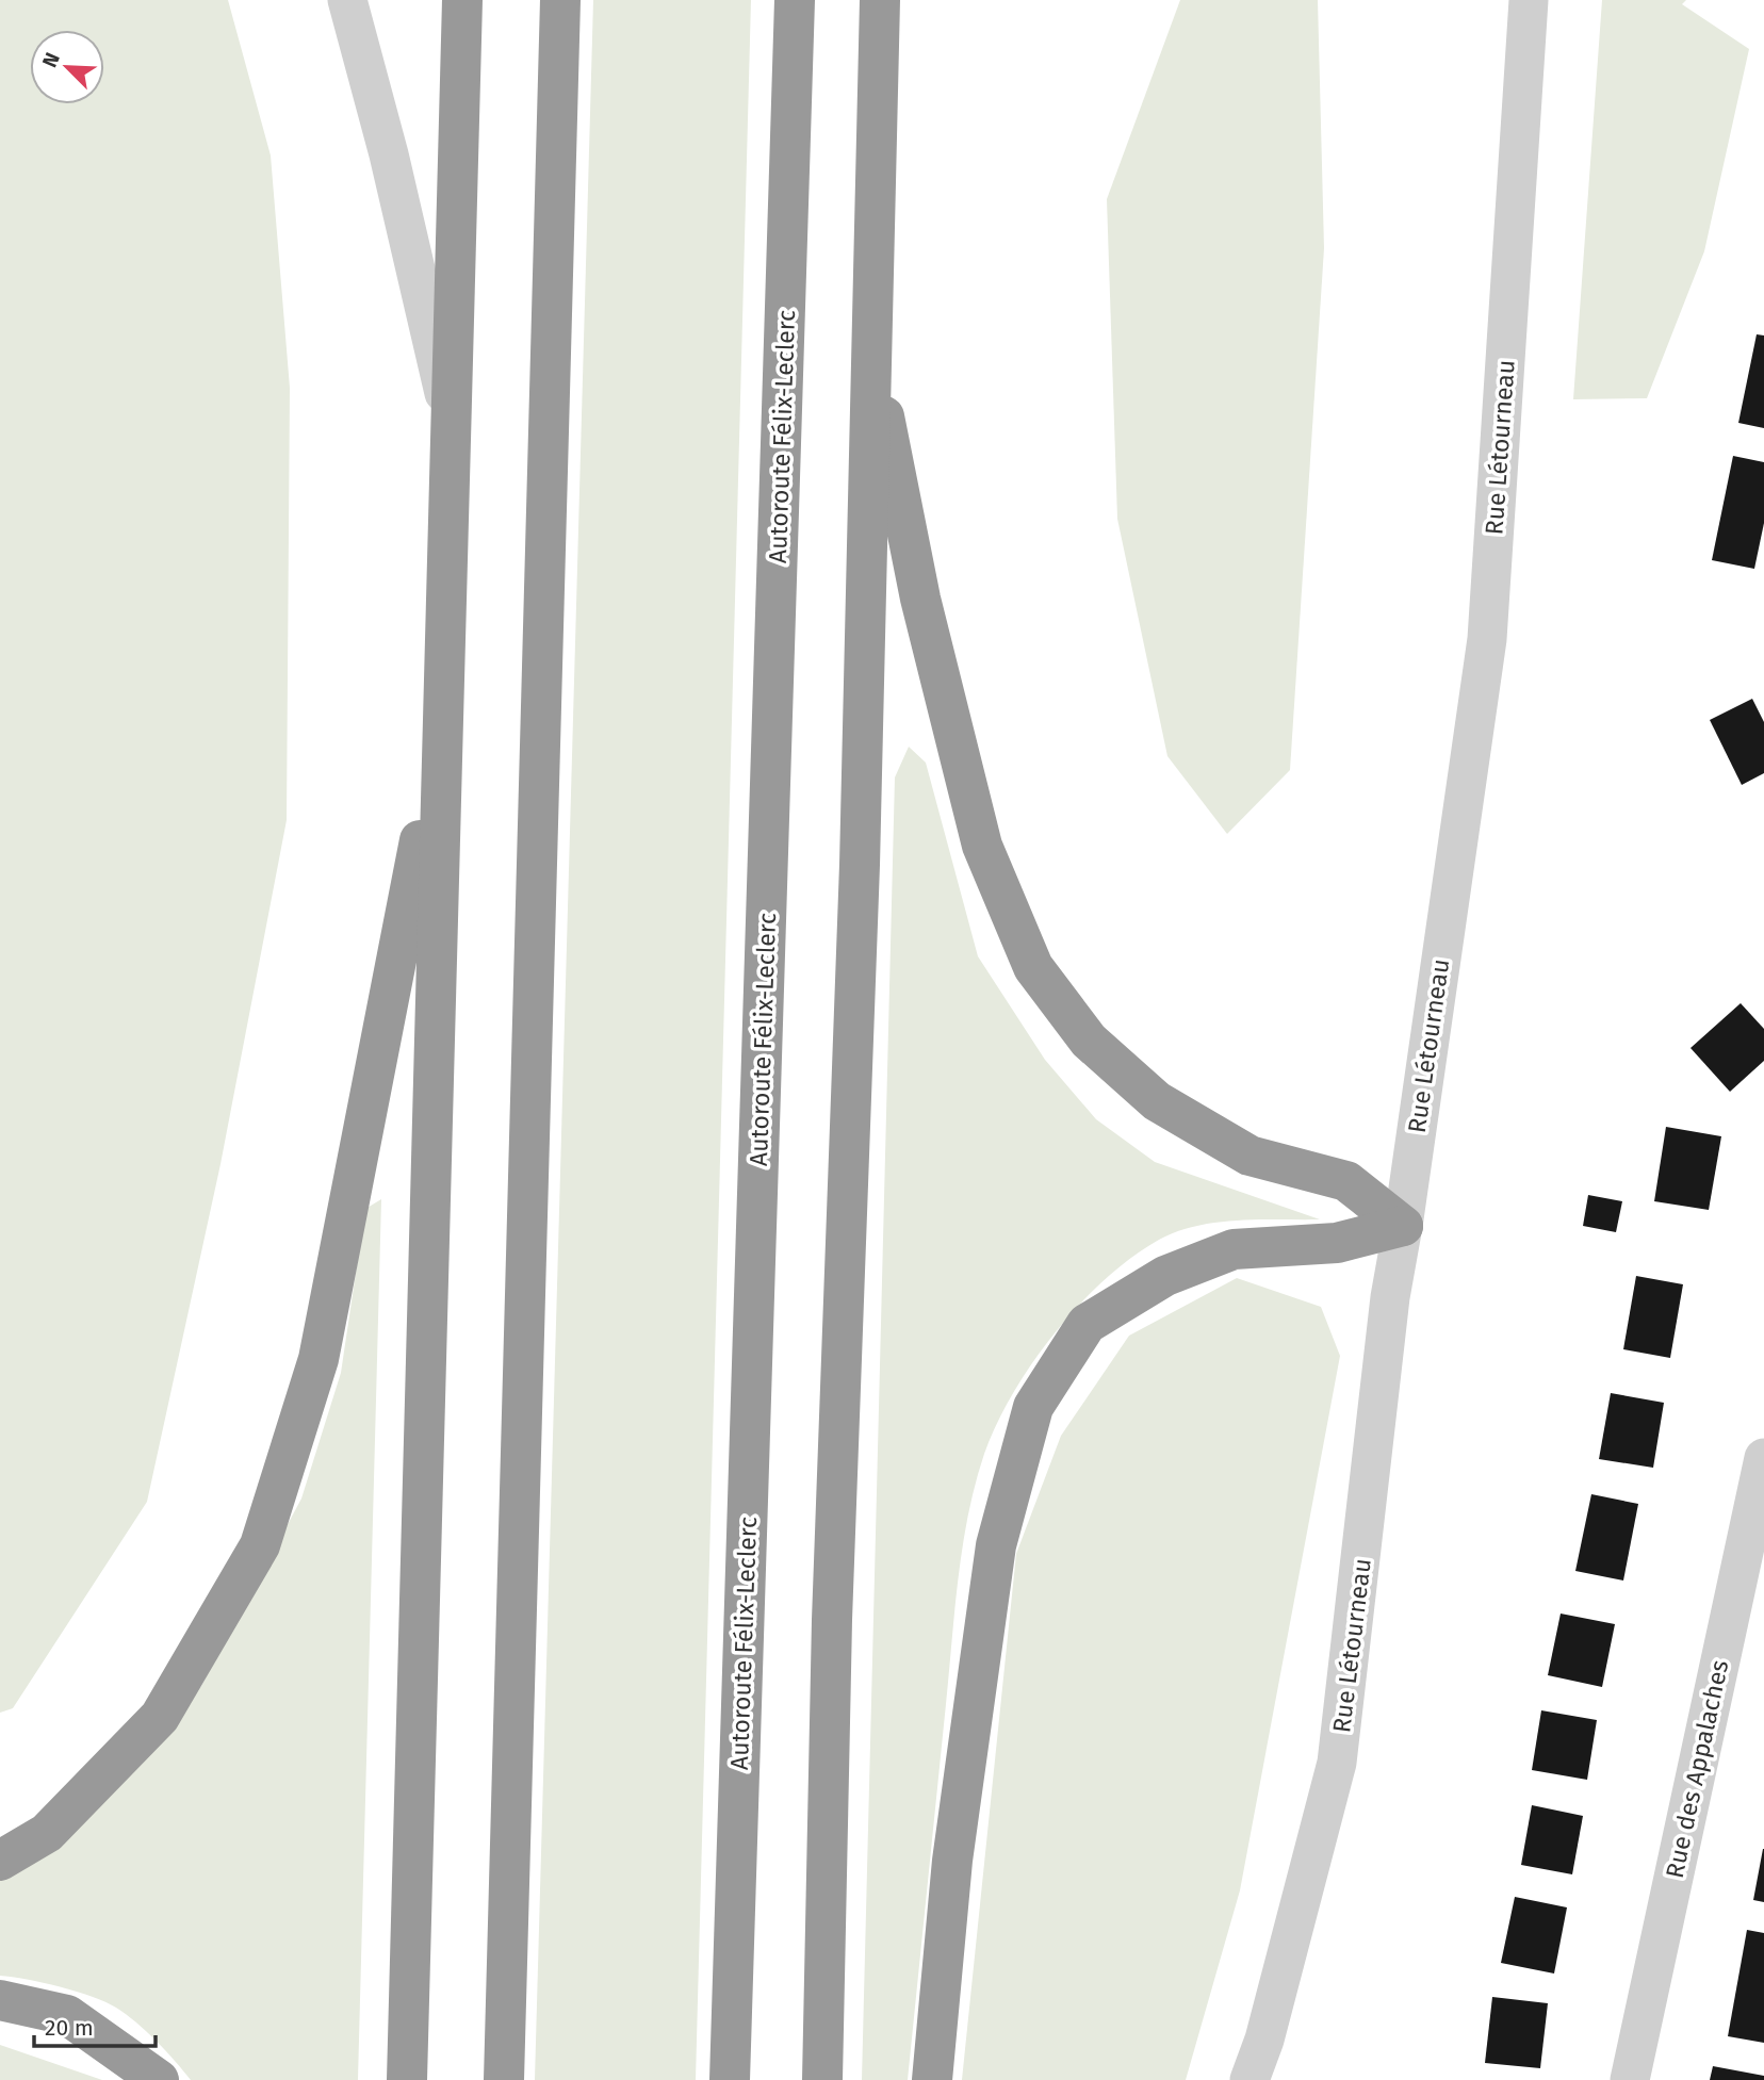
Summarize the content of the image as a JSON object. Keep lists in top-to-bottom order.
{
  "streets": {
    "highway": ["Autoroute Félix-Leclerc"],
    "street": ["Rue Létourneau", "Rue des Appalaches"]
  },
  "scale_bar": "20 m",
  "north": "top left"
}
